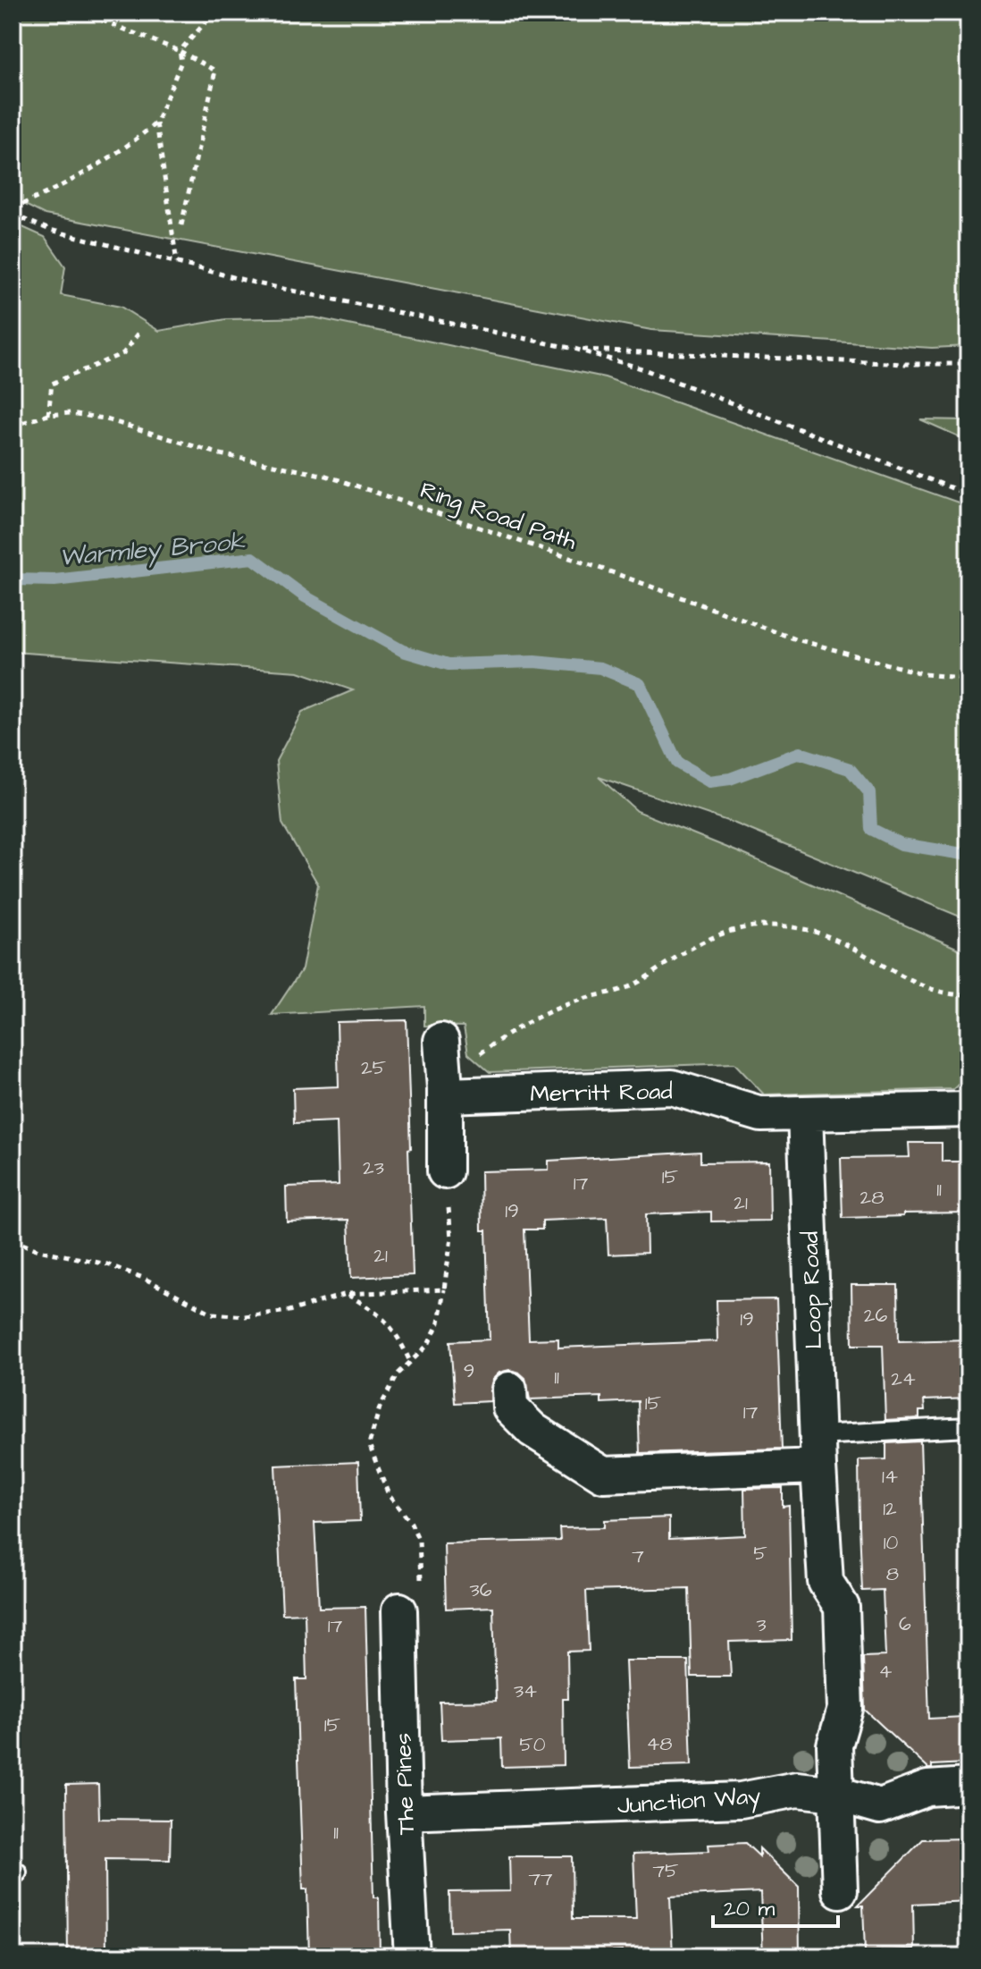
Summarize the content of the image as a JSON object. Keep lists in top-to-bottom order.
{
  "streets": {
    "street": [
      "Merritt Road",
      "Loop Road",
      "The Pines",
      "Junction Way"
    ],
    "path": ["Ring Road Path"]
  },
  "crossings": [
    ["Merritt Road", "Loop Road"],
    ["Loop Road", "Junction Way"],
    ["The Pines", "Junction Way"]
  ],
  "water": ["Warmley Brook"],
  "house_numbers": [
    "25",
    "23",
    "15",
    "17",
    "11",
    "28",
    "21",
    "19",
    "21",
    "26",
    "19",
    "9",
    "11",
    "24",
    "15",
    "17",
    "14",
    "12",
    "10",
    "5",
    "7",
    "8",
    "36",
    "6",
    "3",
    "17",
    "4",
    "34",
    "15",
    "48",
    "50",
    "11",
    "75",
    "77"
  ],
  "scale_bar": "20 m"
}
